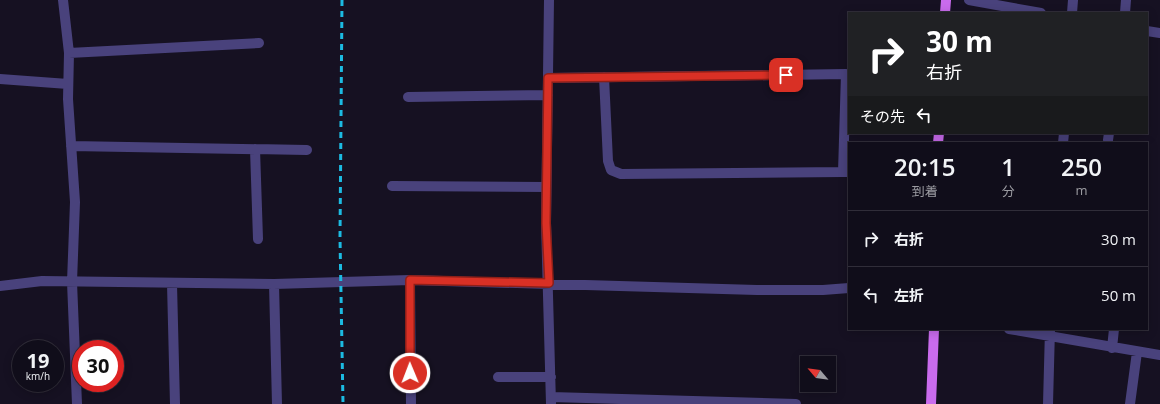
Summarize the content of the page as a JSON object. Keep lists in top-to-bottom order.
{
  "north": "top left",
  "page": {
    "turn": ["30 m", "右折"],
    "then": "その先",
    "eta": [
      "20:15",
      "到着",
      "1",
      "分",
      "250",
      "m"
    ],
    "list": [
      {
        "name": "右折",
        "value": "30 m"
      },
      {
        "name": "左折",
        "value": "50 m"
      }
    ],
    "speed": "19 km/h",
    "limit": "30"
  }
}
